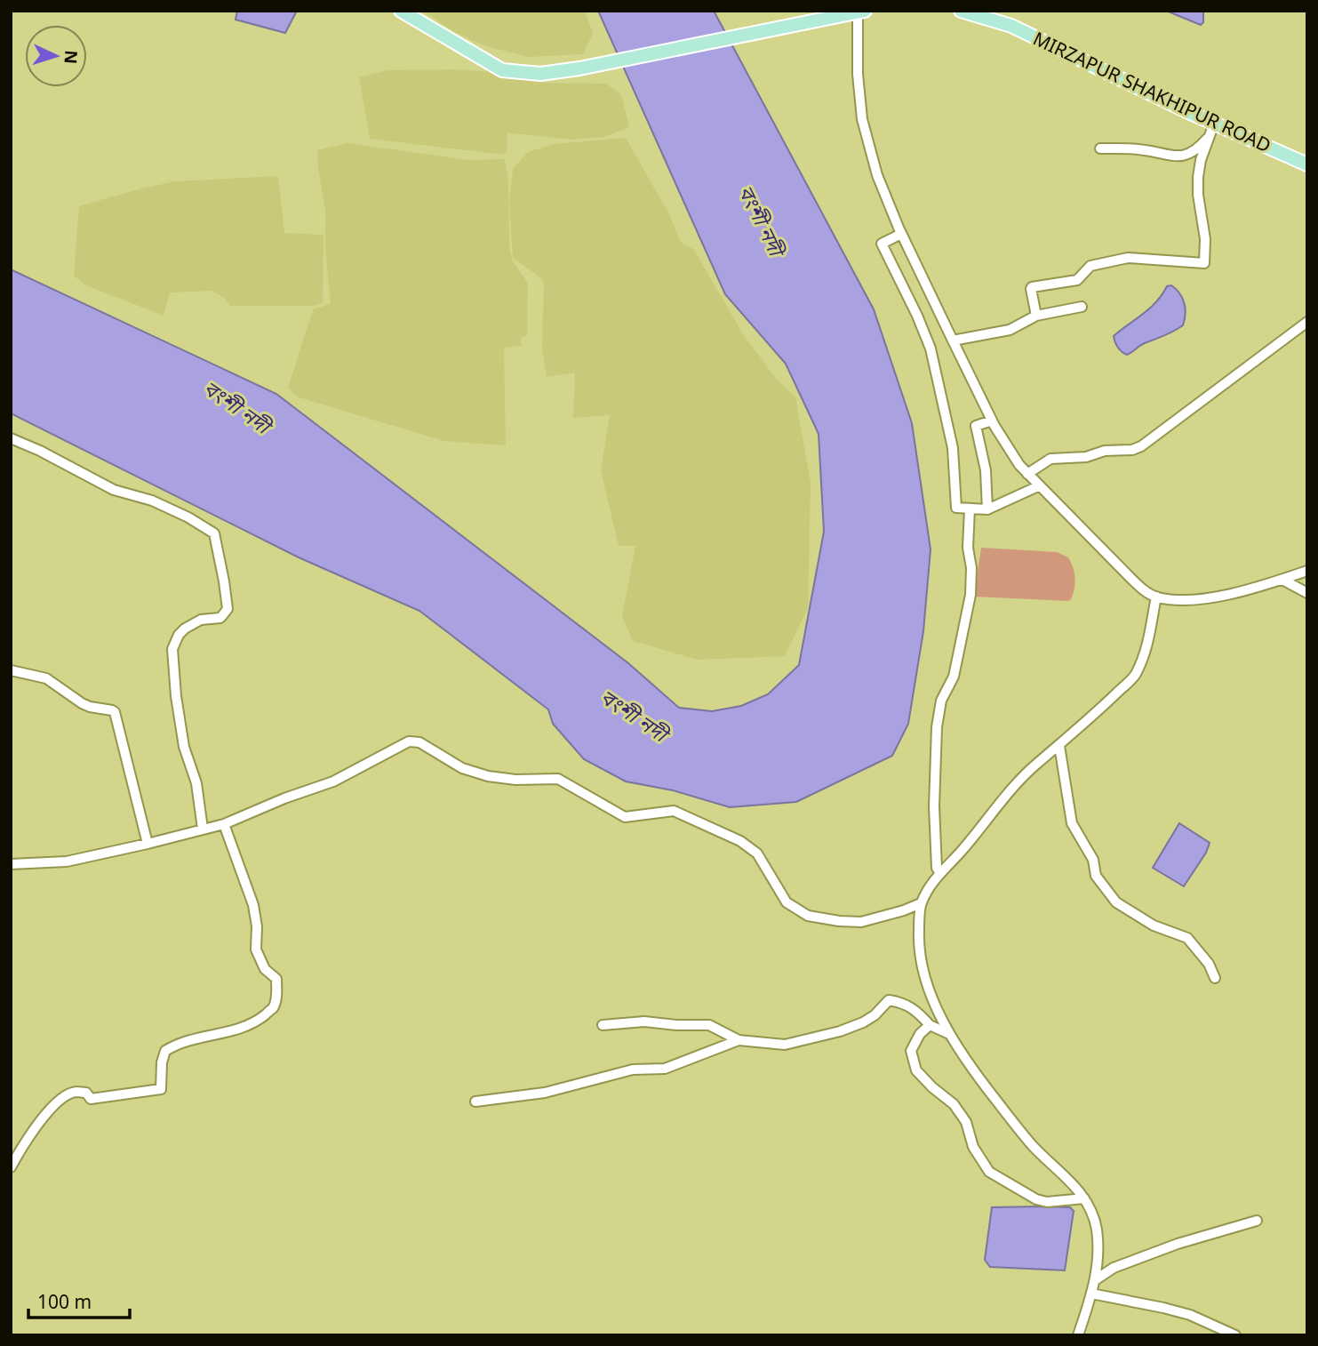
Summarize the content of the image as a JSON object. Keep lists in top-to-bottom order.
{
  "streets": {
    "main road": ["MIRZAPUR SHAKHIPUR ROAD"]
  },
  "water": ["বংশী নদী"],
  "scale_bar": "100 m",
  "north": "right"
}
